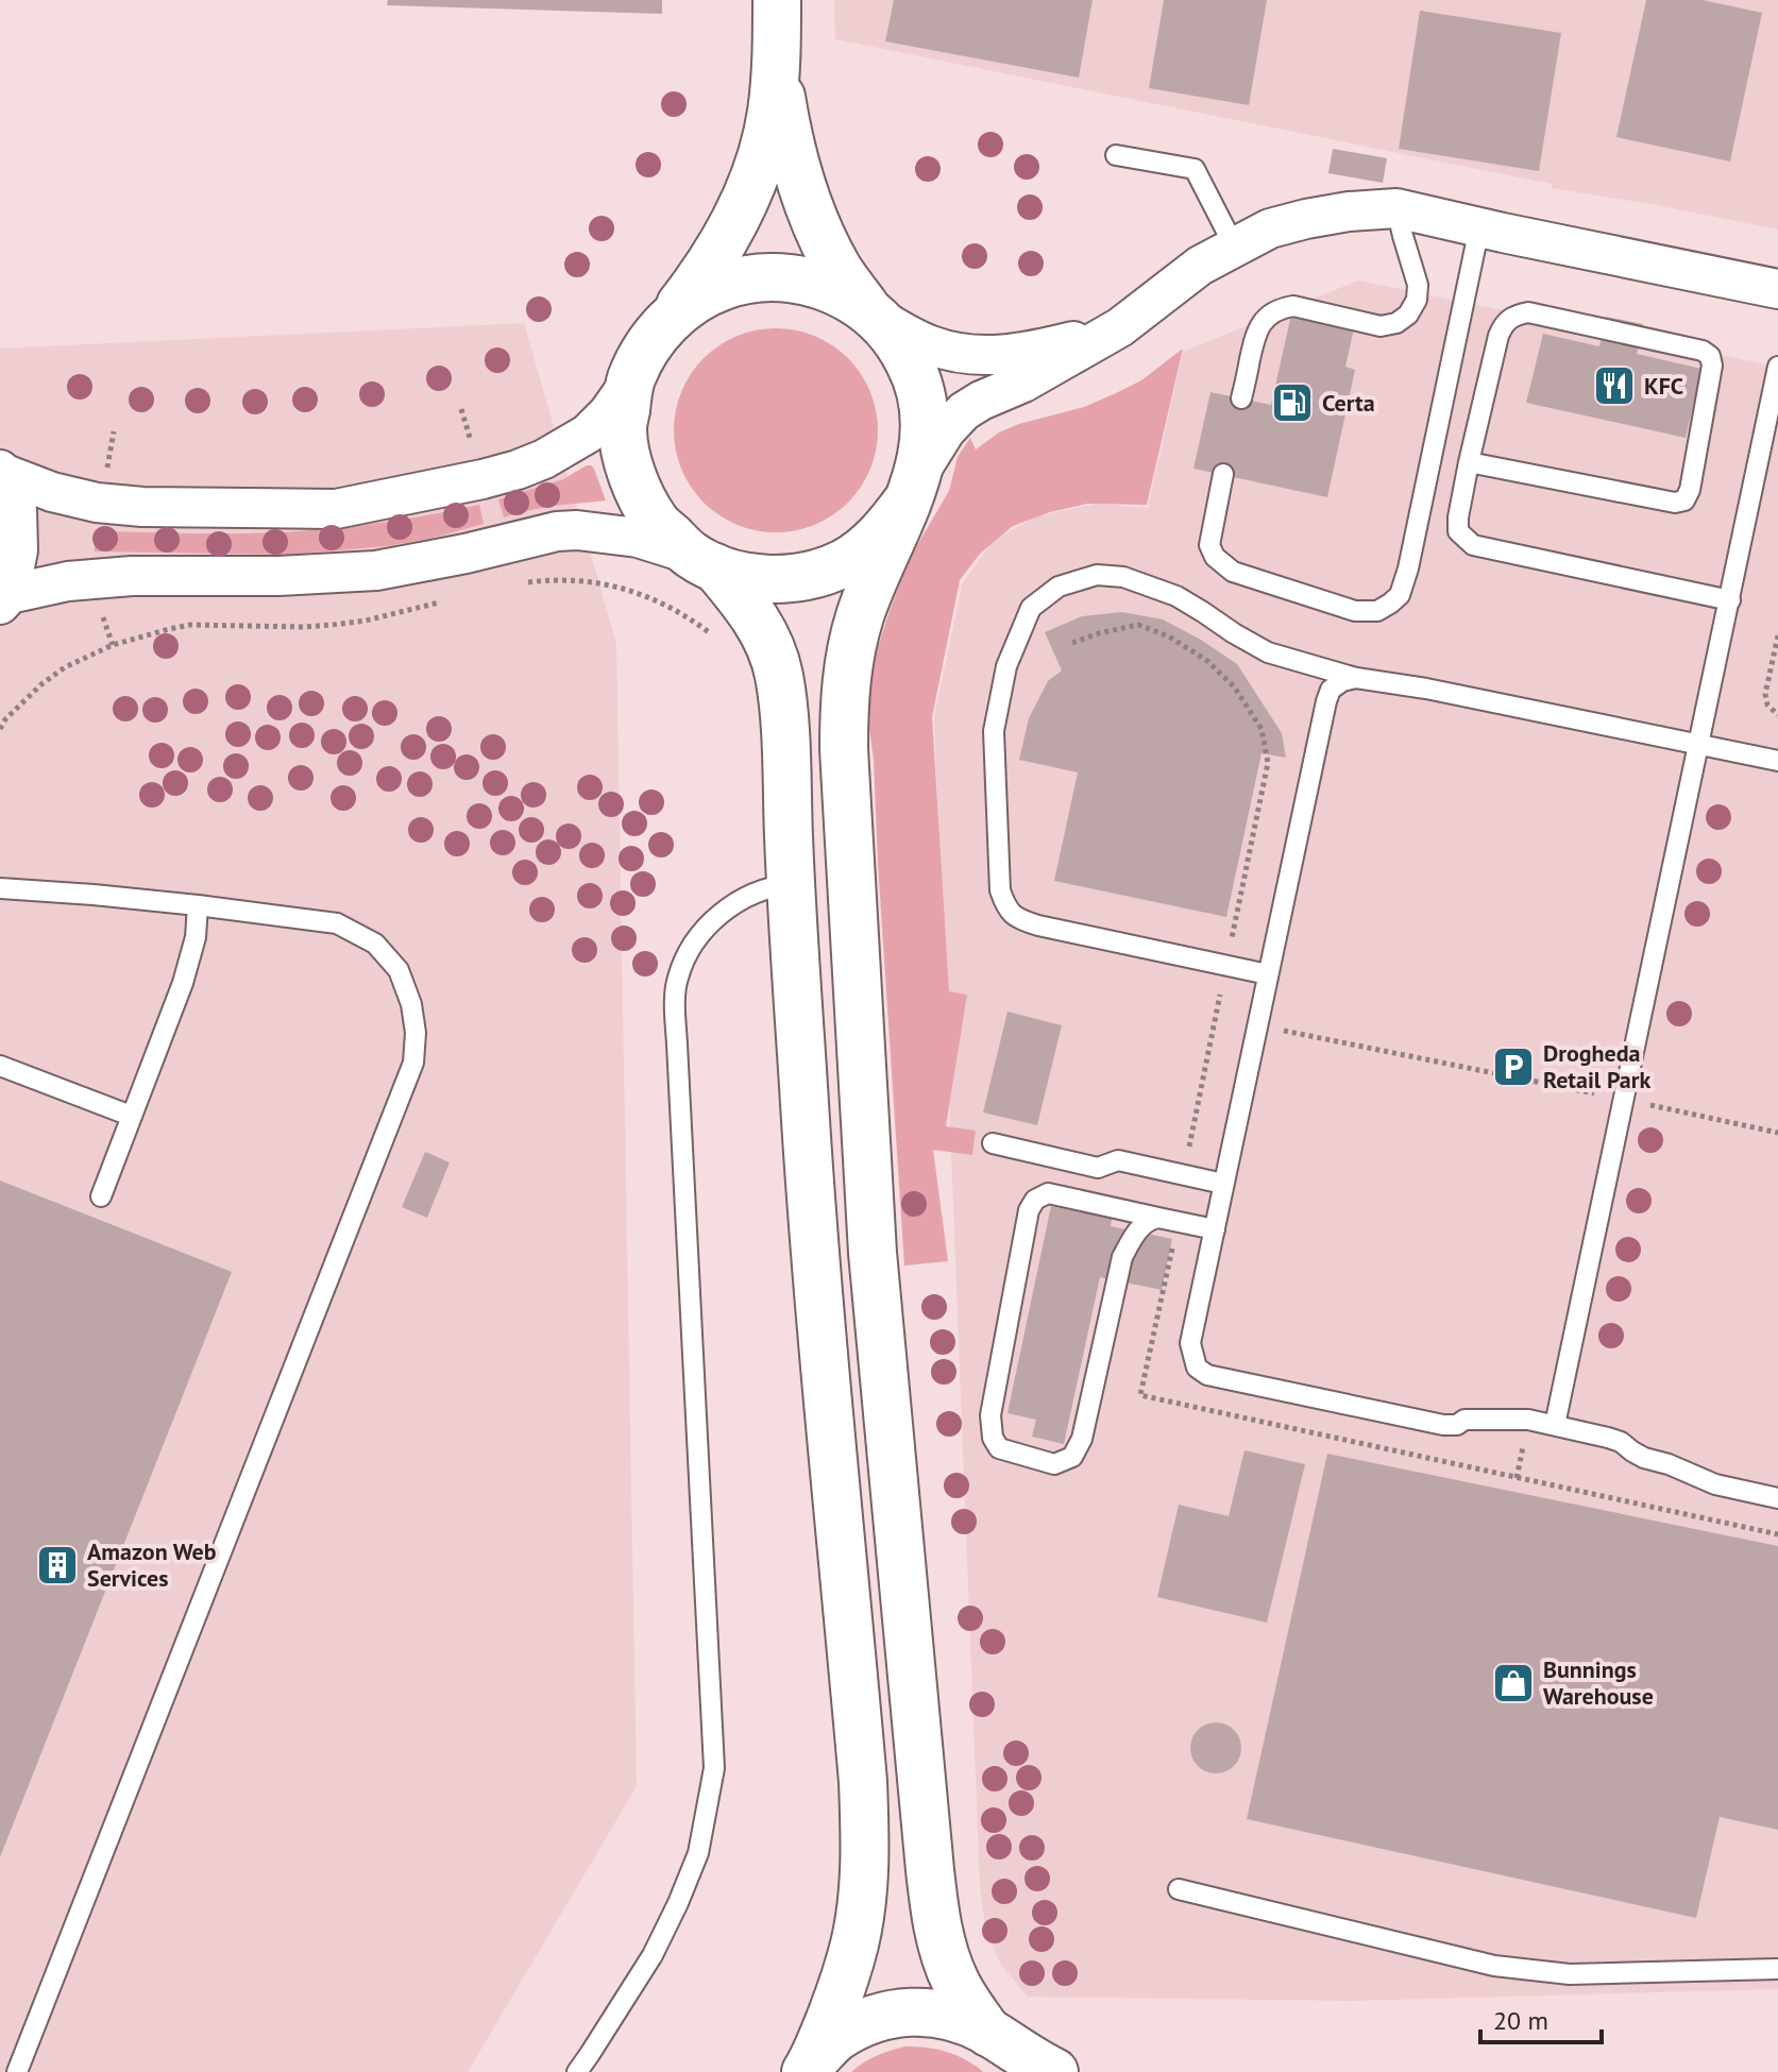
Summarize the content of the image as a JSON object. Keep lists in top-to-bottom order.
{
  "places": {
    "restaurant": ["KFC"],
    "fuel station": ["Certa"],
    "parking": ["Drogheda Retail Park"],
    "building": ["Amazon Web Services"],
    "shop": ["Bunnings Warehouse"]
  },
  "scale_bar": "20 m"
}
